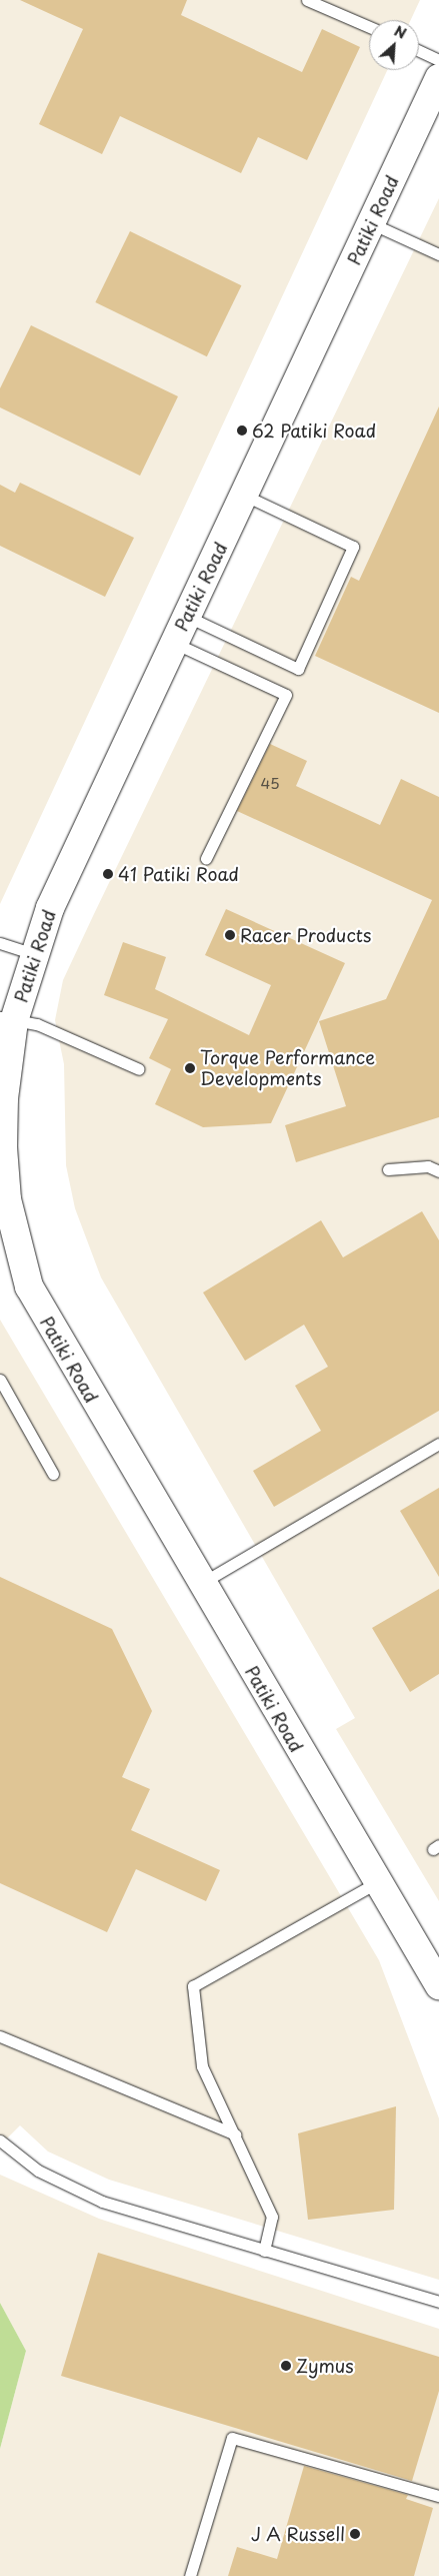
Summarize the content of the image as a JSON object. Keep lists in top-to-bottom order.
{
  "streets": {
    "main road": ["Patiki Road"]
  },
  "places": [
    "62 Patiki Road",
    "41 Patiki Road",
    "Racer Products",
    "Torque Performance Developments",
    "Zymus",
    "J A Russell"
  ],
  "house_numbers": ["45"],
  "north": "top right"
}
